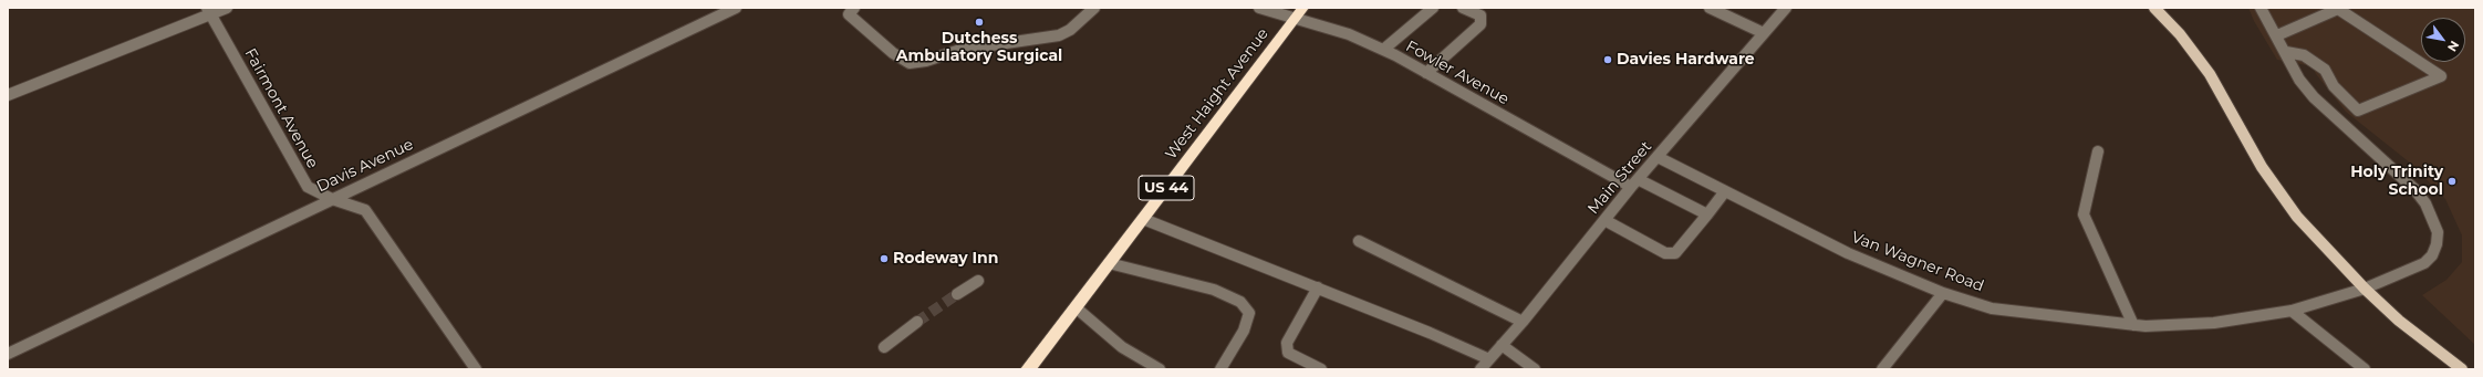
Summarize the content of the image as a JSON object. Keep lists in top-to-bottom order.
{
  "streets": {
    "highway": ["West Haight Avenue", "US 44"],
    "street": [
      "Fowler Avenue",
      "Fairmont Avenue",
      "Davis Avenue",
      "Main Street",
      "Van Wagner Road"
    ]
  },
  "crossings": [
    ["Fowler Avenue", "West Haight Avenue"],
    ["Fowler Avenue", "Main Street"],
    ["Fairmont Avenue", "Davis Avenue"],
    ["Main Street", "Van Wagner Road"]
  ],
  "places": [
    "Dutchess Ambulatory Surgical",
    "Davies Hardware",
    "Holy Trinity School",
    "Rodeway Inn"
  ],
  "north": "bottom right"
}
